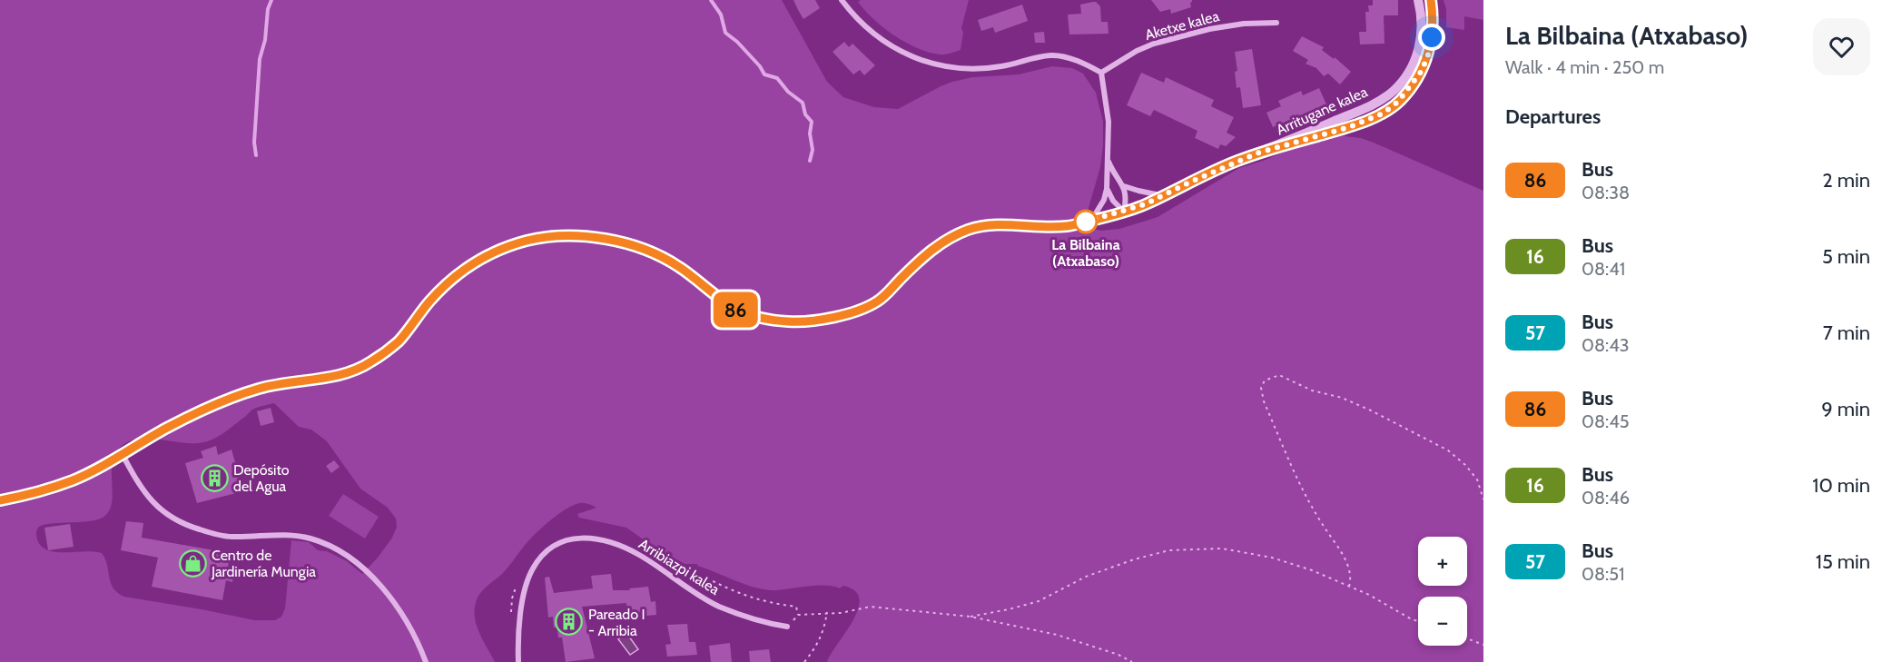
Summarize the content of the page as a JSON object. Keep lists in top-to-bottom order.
{
  "streets": {
    "street": ["Aketxe kalea", "Arritugane kalea", "Arribiazpi kalea"]
  },
  "places": {
    "other": ["La Bilbaina (Atxabaso)"],
    "building": ["Depósito del Agua", "Pareado I - Arribia"],
    "shop": ["Centro de Jardinería Mungia"]
  },
  "lines": ["bus line 86"],
  "page": {
    "on_map": "86",
    "heading": [
      ["La Bilbaina (Atxabaso)", "Walk · 4 min · 250 m"],
      "Departures"
    ],
    "list": [
      {
        "mark": "86",
        "name": "Bus",
        "note": "08:38",
        "value": "2 min"
      },
      {
        "mark": "16",
        "name": "Bus",
        "note": "08:41",
        "value": "5 min"
      },
      {
        "mark": "57",
        "name": "Bus",
        "note": "08:43",
        "value": "7 min"
      },
      {
        "mark": "86",
        "name": "Bus",
        "note": "08:45",
        "value": "9 min"
      },
      {
        "mark": "16",
        "name": "Bus",
        "note": "08:46",
        "value": "10 min"
      },
      {
        "mark": "57",
        "name": "Bus",
        "note": "08:51",
        "value": "15 min"
      }
    ],
    "map_buttons": ["+", "−"]
  }
}
